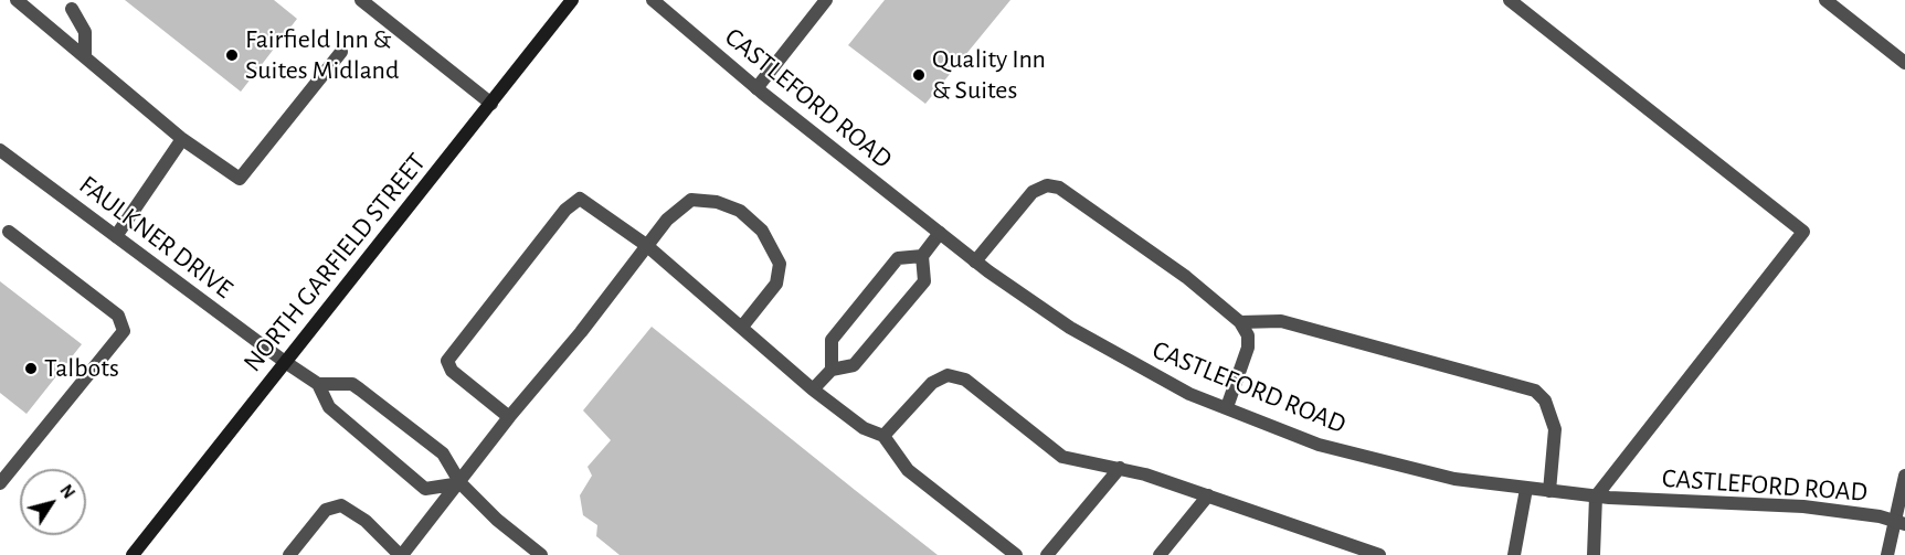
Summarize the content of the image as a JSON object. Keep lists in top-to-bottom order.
{
  "streets": {
    "main road": ["NORTH GARFIELD STREET"],
    "street": ["CASTLEFORD ROAD", "FAULKNER DRIVE"]
  },
  "crossings": [
    ["FAULKNER DRIVE", "NORTH GARFIELD STREET"]
  ],
  "places": ["Fairfield Inn & Suites Midland", "Quality Inn & Suites", "Talbots"],
  "north": "top right"
}
